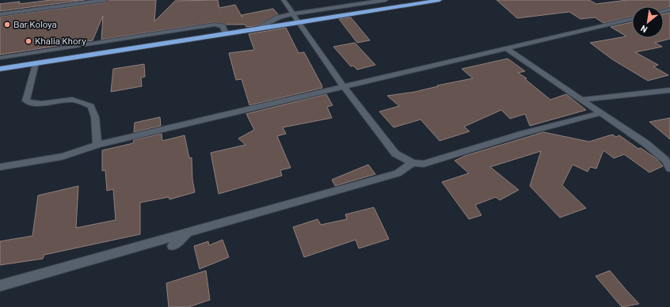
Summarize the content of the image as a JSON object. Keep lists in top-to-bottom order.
{
  "places": ["Bar Koloya", "Khalia Khory"],
  "north": "bottom left"
}
